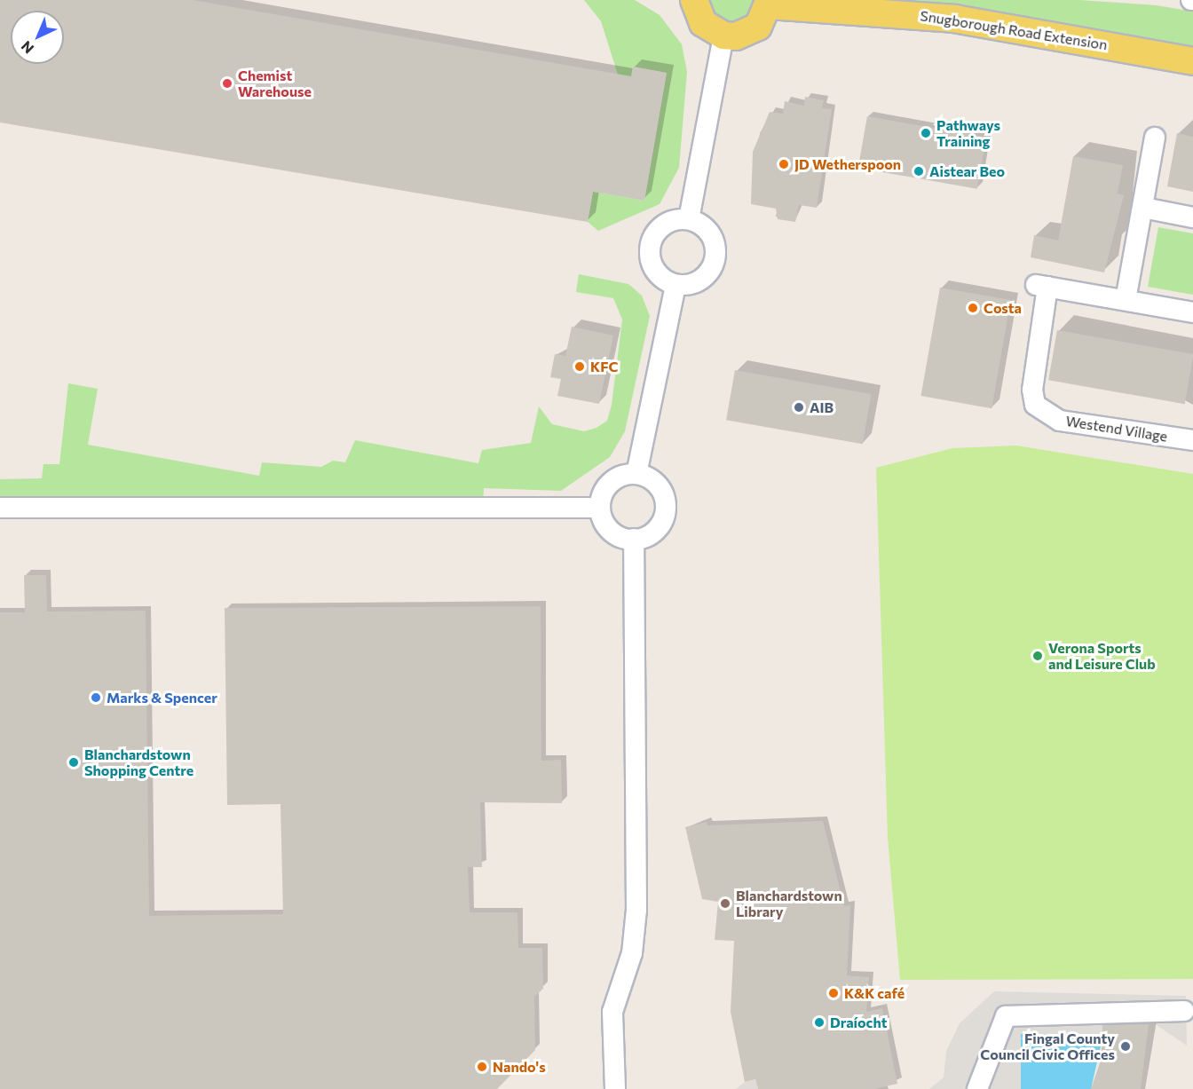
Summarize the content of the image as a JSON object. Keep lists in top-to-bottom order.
{
  "streets": {
    "main road": ["Snugborough Road Extension"],
    "street": ["Westend Village"]
  },
  "places": [
    "Chemist Warehouse",
    "Pathways Training",
    "JD Wetherspoon",
    "Aistear Beo",
    "Costa",
    "KFC",
    "AIB",
    "Verona Sports and Leisure Club",
    "Marks & Spencer",
    "Blanchardstown Shopping Centre",
    "Blanchardstown Library",
    "K&K café",
    "Draíocht",
    "Fingal County Council Civic Offices",
    "Nando's"
  ],
  "north": "bottom left"
}
